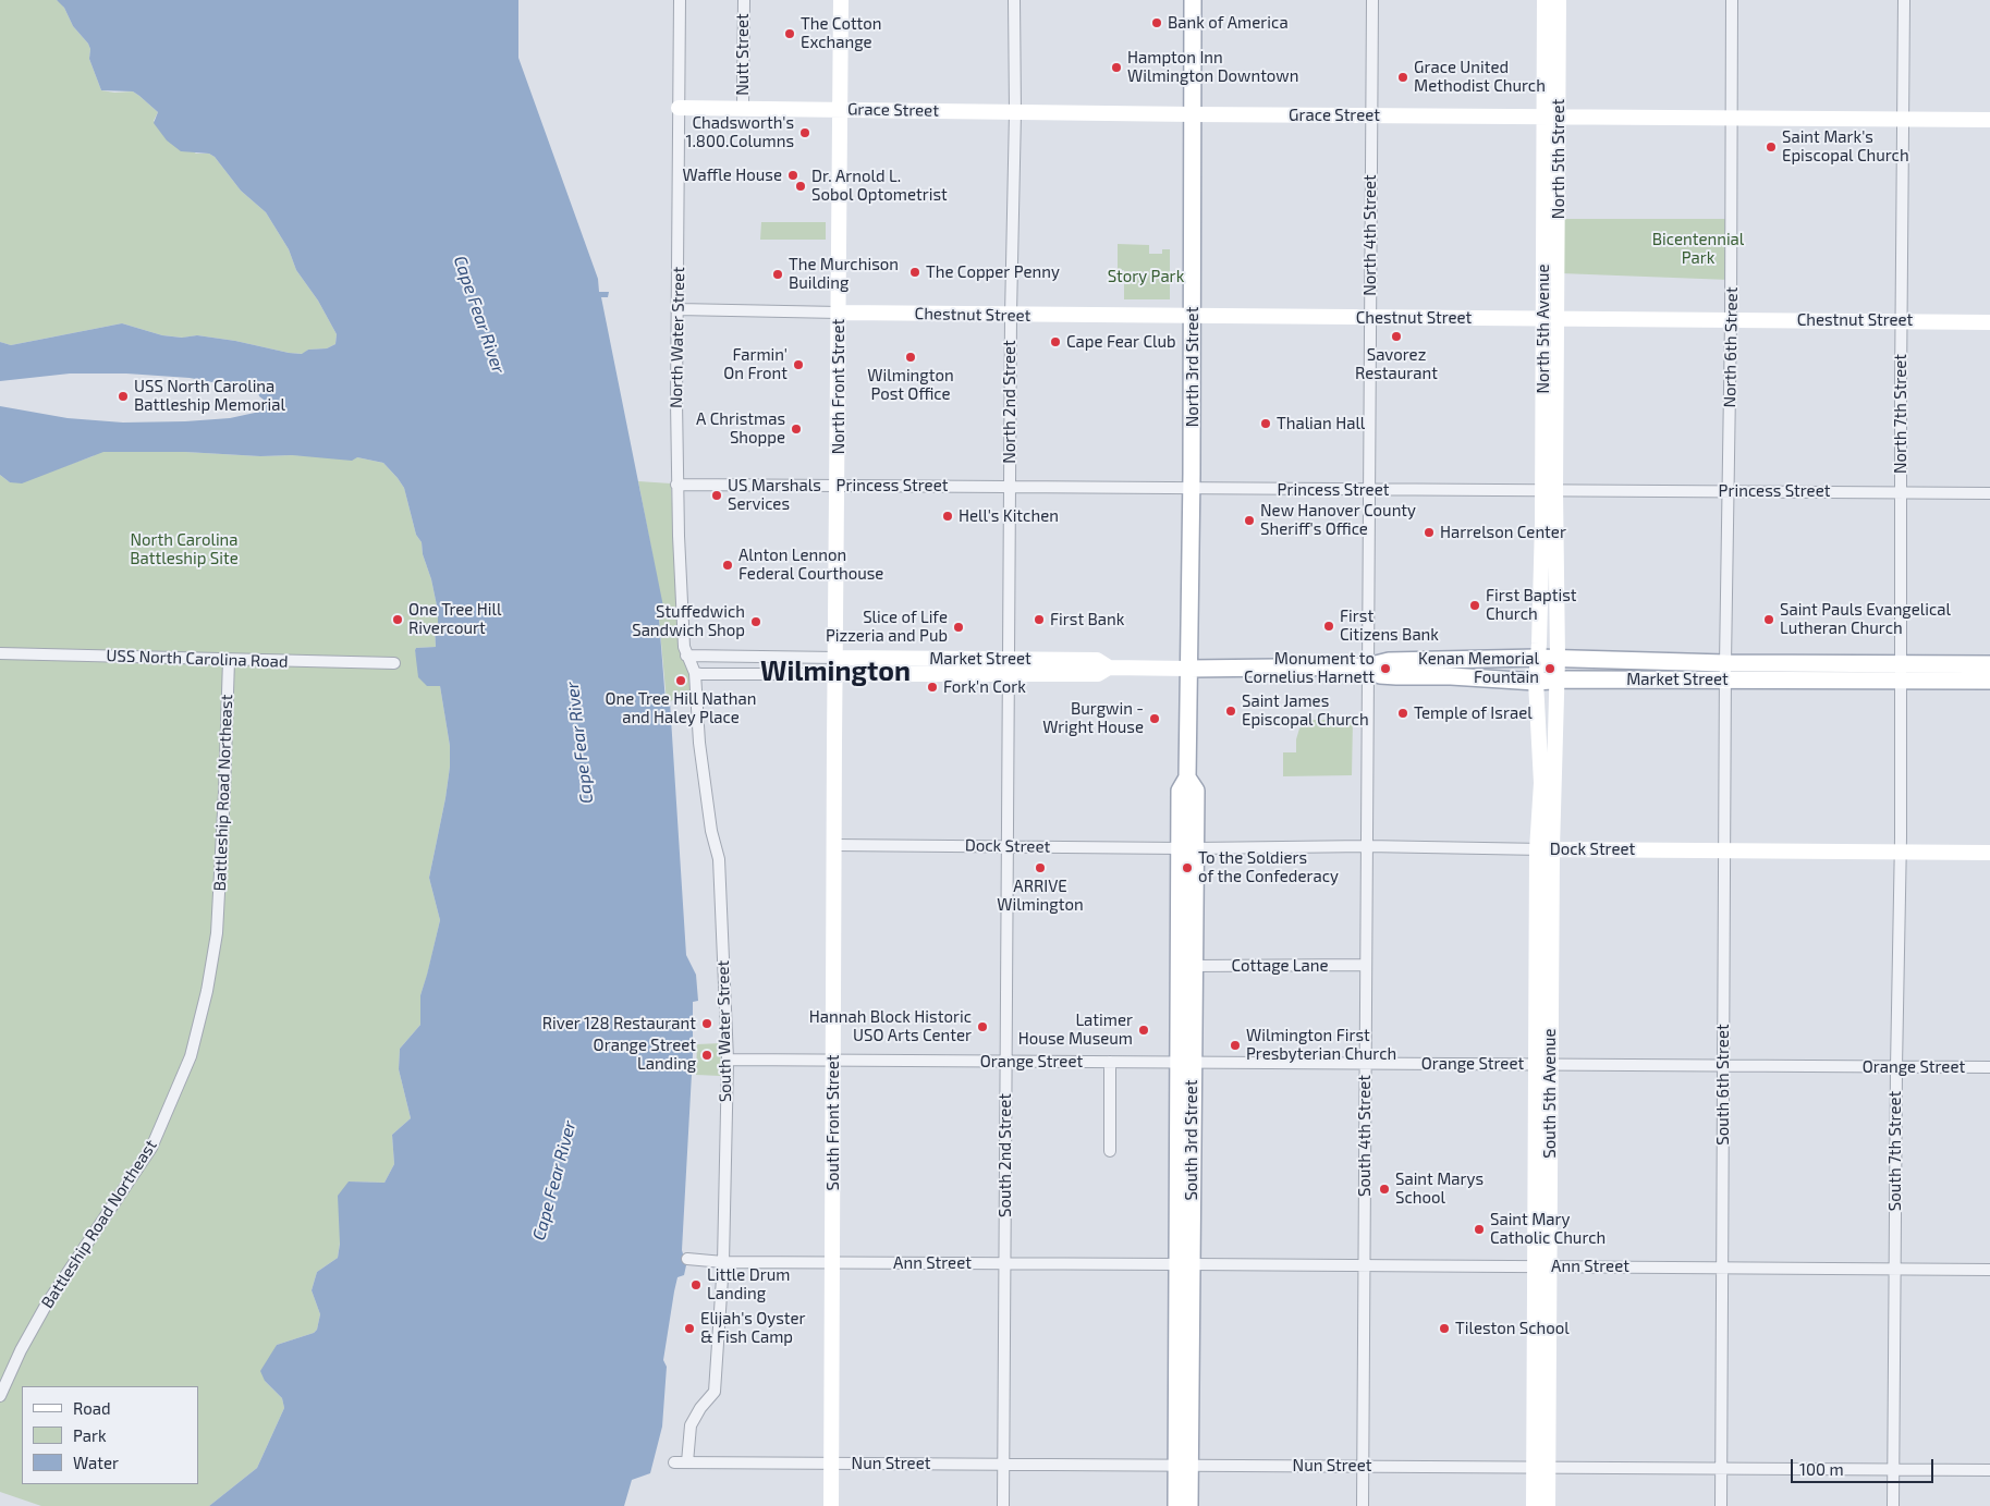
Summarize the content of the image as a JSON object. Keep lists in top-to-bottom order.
{
  "streets": {
    "main road": ["North 3rd Street", "Market Street", "South 3rd Street"],
    "street": [
      "Nutt Street",
      "Grace Street",
      "North 5th Street",
      "North 4th Street",
      "Chestnut Street",
      "North 5th Avenue",
      "North Water Street",
      "North 6th Street",
      "North Front Street",
      "North 2nd Street",
      "North 7th Street",
      "Princess Street",
      "USS North Carolina Road",
      "Battleship Road Northeast",
      "Dock Street",
      "Cottage Lane",
      "South Water Street",
      "Orange Street",
      "South 6th Street",
      "South 5th Avenue",
      "South Front Street",
      "South 4th Street",
      "South 7th Street",
      "South 2nd Street",
      "Ann Street",
      "Nun Street"
    ]
  },
  "crossings": [
    ["Nutt Street", "Grace Street"],
    ["Grace Street", "North 5th Street"],
    ["Grace Street", "North 4th Street"],
    ["Grace Street", "North Water Street"],
    ["Grace Street", "North 6th Street"],
    ["Grace Street", "North 3rd Street"],
    ["Grace Street", "North Front Street"],
    ["Grace Street", "North 2nd Street"],
    ["Grace Street", "North 7th Street"],
    ["North 5th Street", "Chestnut Street"],
    ["North 5th Street", "North 5th Avenue"],
    ["North 4th Street", "Chestnut Street"],
    ["North 4th Street", "Princess Street"],
    ["North 4th Street", "Market Street"],
    ["North 4th Street", "South 4th Street"],
    ["Chestnut Street", "North 5th Avenue"],
    ["Chestnut Street", "North 6th Street"],
    ["Chestnut Street", "North 3rd Street"],
    ["Chestnut Street", "North Front Street"],
    ["Chestnut Street", "North 2nd Street"],
    ["Chestnut Street", "North 7th Street"],
    ["North 5th Avenue", "Princess Street"],
    ["North 5th Avenue", "Market Street"],
    ["North 5th Avenue", "South 5th Avenue"],
    ["North Water Street", "Princess Street"],
    ["North Water Street", "Market Street"],
    ["North Water Street", "South Water Street"],
    ["North 6th Street", "Princess Street"],
    ["North 6th Street", "Market Street"],
    ["North 6th Street", "South 6th Street"],
    ["North 3rd Street", "Princess Street"],
    ["North 3rd Street", "Market Street"],
    ["North 3rd Street", "South 3rd Street"],
    ["North Front Street", "Princess Street"],
    ["North Front Street", "Market Street"],
    ["North Front Street", "South Front Street"],
    ["North 2nd Street", "Princess Street"],
    ["North 2nd Street", "Market Street"],
    ["North 2nd Street", "South 2nd Street"],
    ["North 7th Street", "Princess Street"],
    ["North 7th Street", "Market Street"],
    ["North 7th Street", "South 7th Street"],
    ["USS North Carolina Road", "Battleship Road Northeast"],
    ["Market Street", "South Water Street"],
    ["Market Street", "South 6th Street"],
    ["Market Street", "South 5th Avenue"],
    ["Market Street", "South Front Street"],
    ["Market Street", "South 4th Street"],
    ["Market Street", "South 3rd Street"],
    ["Market Street", "South 7th Street"],
    ["Market Street", "South 2nd Street"],
    ["Dock Street", "South 6th Street"],
    ["Dock Street", "South 5th Avenue"],
    ["Dock Street", "South Front Street"],
    ["Dock Street", "South 4th Street"],
    ["Dock Street", "South 3rd Street"],
    ["Dock Street", "South 7th Street"],
    ["Dock Street", "South 2nd Street"],
    ["Cottage Lane", "South 4th Street"],
    ["Cottage Lane", "South 3rd Street"],
    ["South Water Street", "Orange Street"],
    ["South Water Street", "Ann Street"],
    ["South Water Street", "Nun Street"],
    ["Orange Street", "South 6th Street"],
    ["Orange Street", "South 5th Avenue"],
    ["Orange Street", "South Front Street"],
    ["Orange Street", "South 4th Street"],
    ["Orange Street", "South 3rd Street"],
    ["Orange Street", "South 7th Street"],
    ["Orange Street", "South 2nd Street"],
    ["South 6th Street", "Ann Street"],
    ["South 6th Street", "Nun Street"],
    ["South 5th Avenue", "Ann Street"],
    ["South 5th Avenue", "Nun Street"],
    ["South Front Street", "Ann Street"],
    ["South Front Street", "Nun Street"],
    ["South 4th Street", "Ann Street"],
    ["South 4th Street", "Nun Street"],
    ["South 3rd Street", "Ann Street"],
    ["South 3rd Street", "Nun Street"],
    ["South 7th Street", "Ann Street"],
    ["South 7th Street", "Nun Street"],
    ["South 2nd Street", "Ann Street"],
    ["South 2nd Street", "Nun Street"]
  ],
  "districts": ["Wilmington"],
  "water": ["Cape Fear River"],
  "parks": ["Bicentennial Park", "Story Park", "North Carolina Battleship Site"],
  "places": [
    "Bank of America",
    "The Cotton Exchange",
    "Hampton Inn Wilmington Downtown",
    "Grace United Methodist Church",
    "Chadsworth's 1.800.Columns",
    "Saint Mark's Episcopal Church",
    "Waffle House",
    "Dr. Arnold L. Sobol Optometrist",
    "The Copper Penny",
    "The Murchison Building",
    "Savorez Restaurant",
    "Cape Fear Club",
    "Wilmington Post Office",
    "Farmin' On Front",
    "USS North Carolina Battleship Memorial",
    "Thalian Hall",
    "A Christmas Shoppe",
    "US Marshals Services",
    "Hell's Kitchen",
    "New Hanover County Sheriff's Office",
    "Harrelson Center",
    "Alnton Lennon Federal Courthouse",
    "First Baptist Church",
    "One Tree Hill Rivercourt",
    "First Bank",
    "Saint Pauls Evangelical Lutheran Church",
    "Stuffedwich Sandwich Shop",
    "First Citizens Bank",
    "Slice of Life Pizzeria and Pub",
    "Monument to Cornelius Harnett",
    "Kenan Memorial Fountain",
    "One Tree Hill Nathan and Haley Place",
    "Fork'n Cork",
    "Saint James Episcopal Church",
    "Temple of Israel",
    "Burgwin - Wright House",
    "ARRIVE Wilmington",
    "To the Soldiers of the Confederacy",
    "River 128 Restaurant",
    "Hannah Block Historic USO Arts Center",
    "Latimer House Museum",
    "Wilmington First Presbyterian Church",
    "Orange Street Landing",
    "Saint Marys School",
    "Saint Mary Catholic Church",
    "Little Drum Landing",
    "Elijah's Oyster & Fish Camp",
    "Tileston School"
  ],
  "legend": ["Road", "Park", "Water"],
  "scale_bar": "100 m"
}
